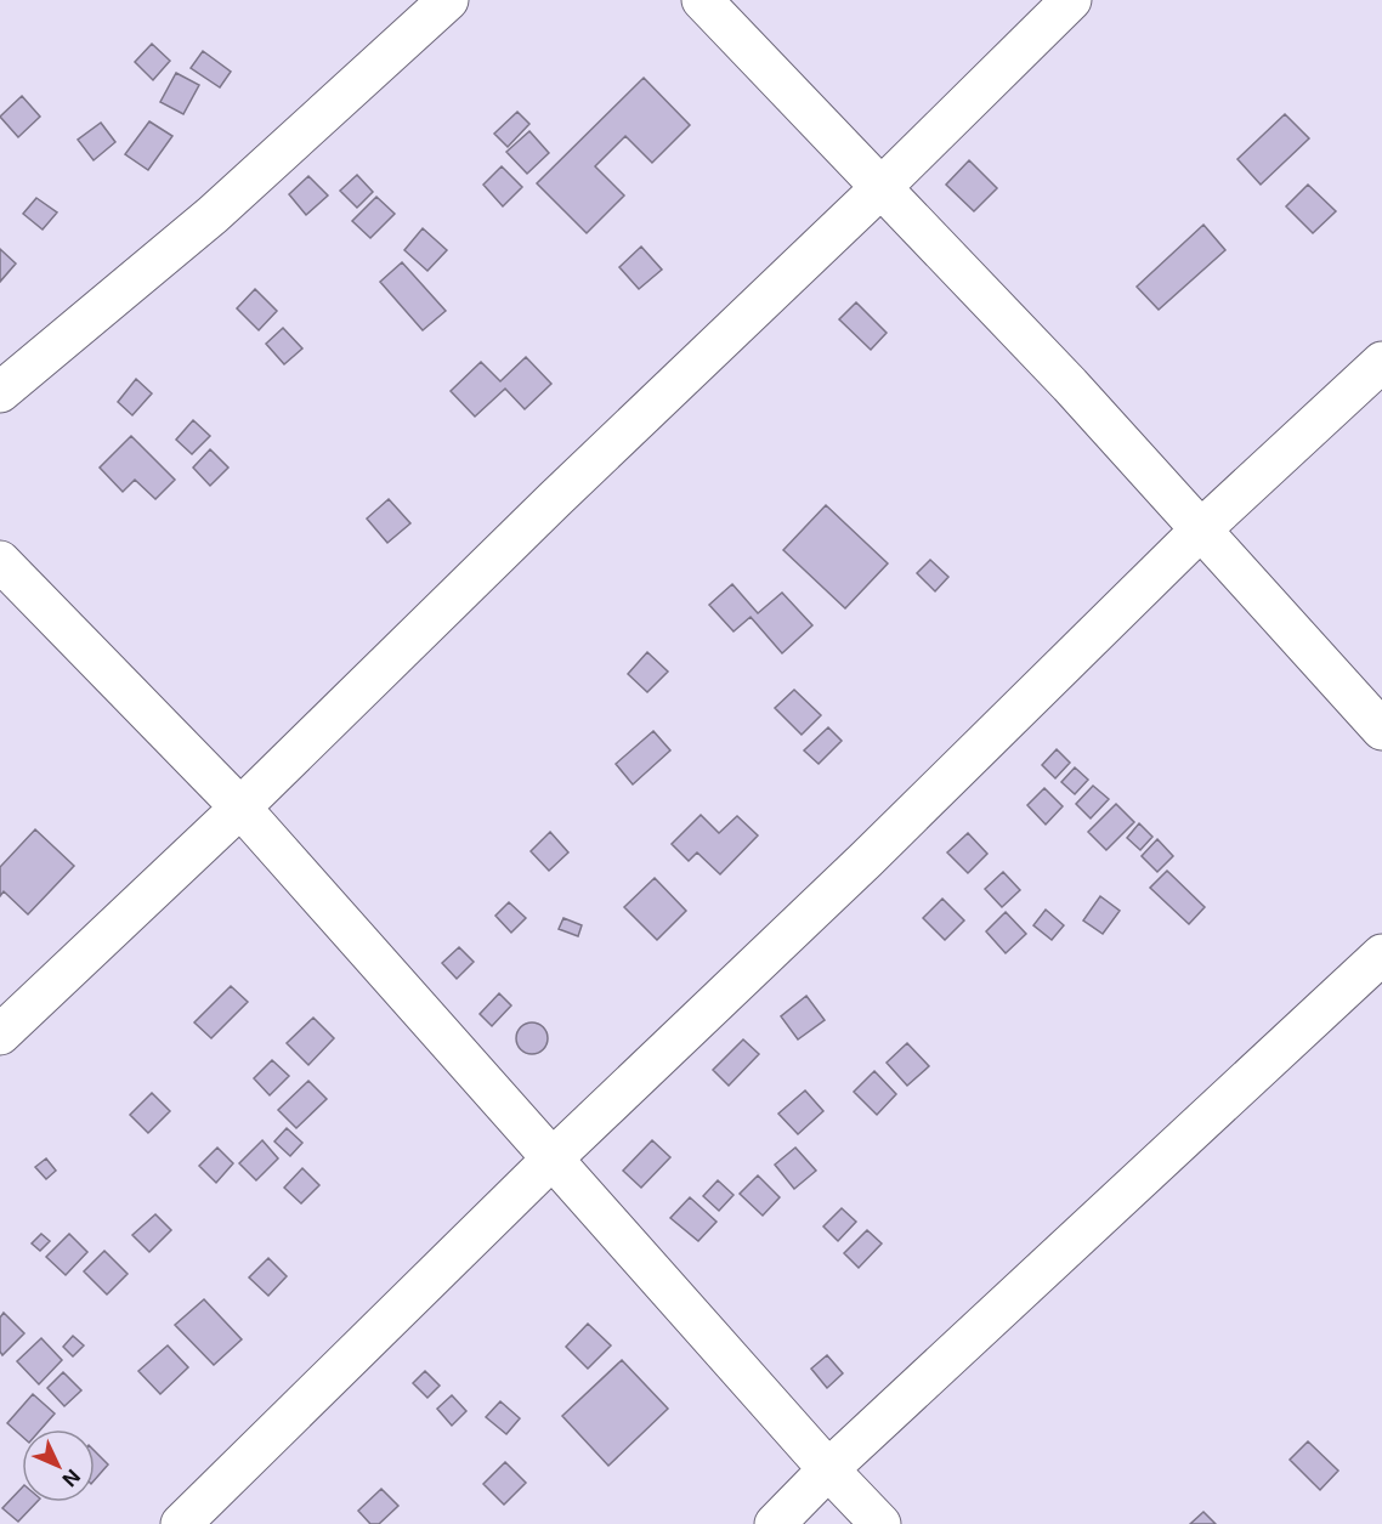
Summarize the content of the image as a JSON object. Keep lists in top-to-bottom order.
{
  "north": "bottom right"
}
